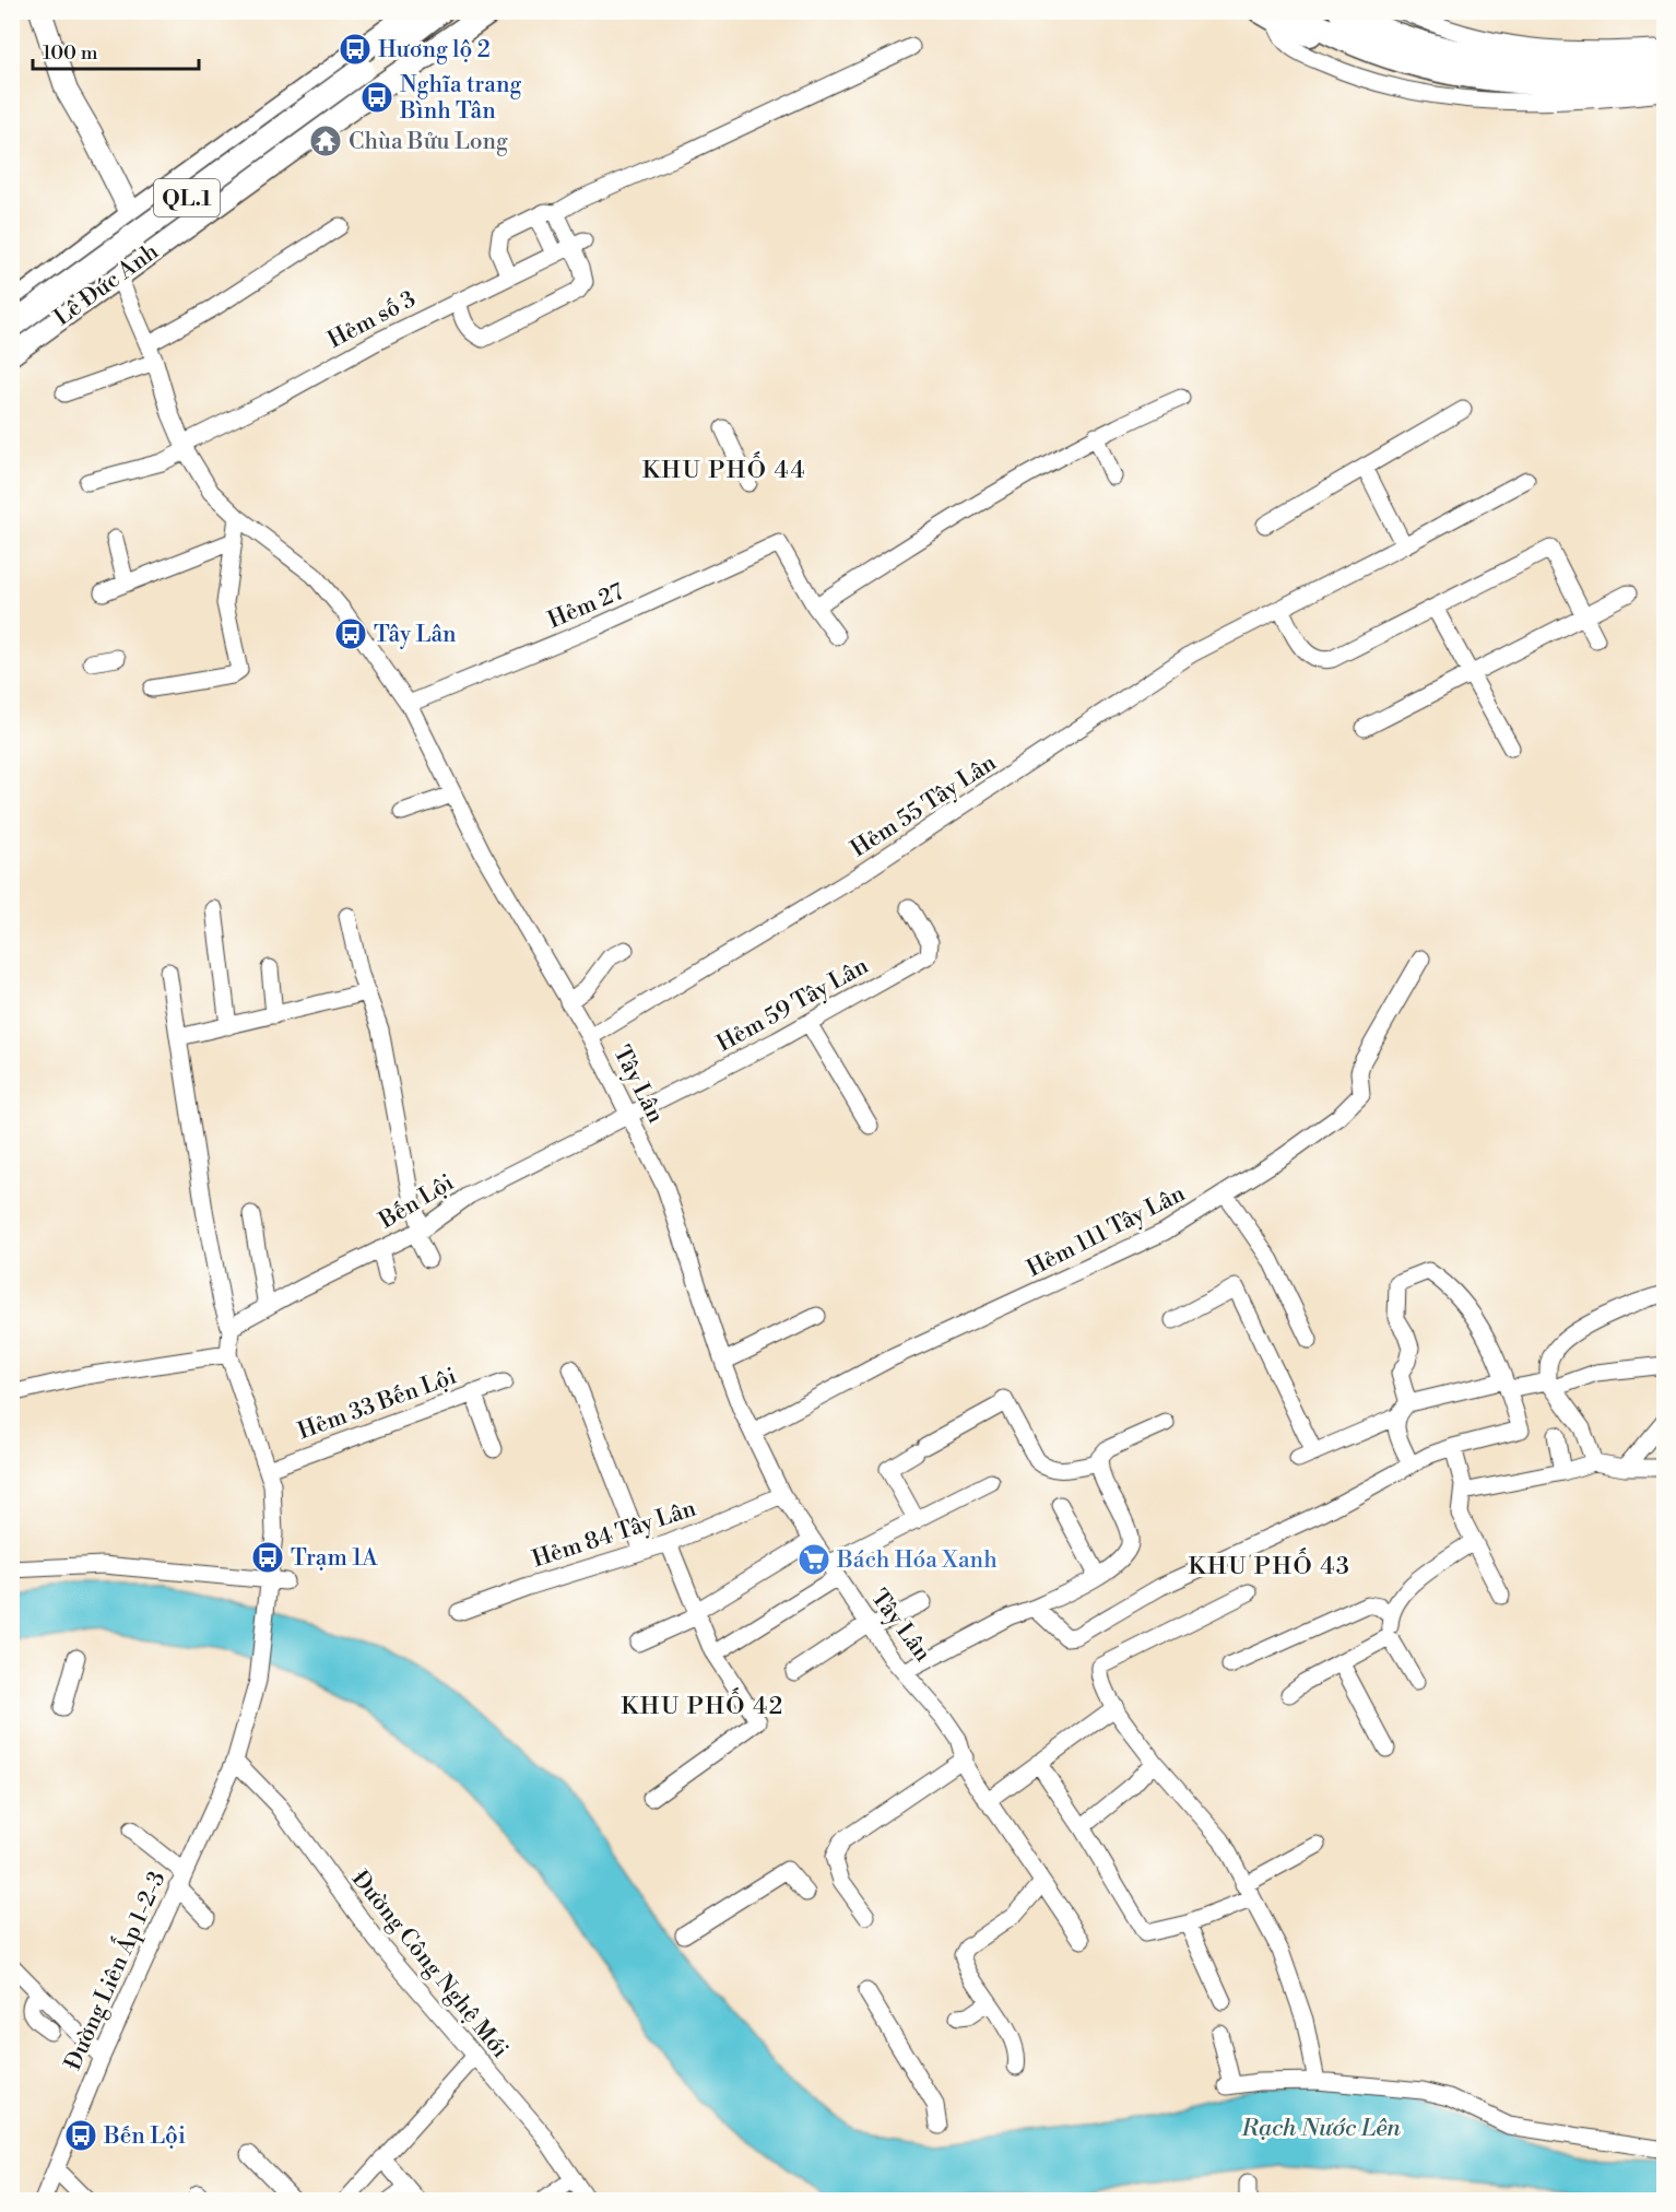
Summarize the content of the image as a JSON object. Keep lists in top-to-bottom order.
{
  "streets": {
    "highway": ["QL.1", "Lê Đức Anh"],
    "street": [
      "Hẻm số 3",
      "Hẻm 27",
      "Hẻm 55 Tây Lân",
      "Hẻm 59 Tây Lân",
      "Tây Lân",
      "Bến Lội",
      "Hẻm 111 Tây Lân",
      "Hẻm 33 Bến Lội",
      "Hẻm 84 Tây Lân",
      "Đường Công Nghệ Mới",
      "Đường Liên Ấp 1-2-3"
    ]
  },
  "crossings": [
    ["Lê Đức Anh", "Tây Lân"],
    ["Hẻm số 3", "Tây Lân"],
    ["Hẻm 27", "Tây Lân"],
    ["Hẻm 55 Tây Lân", "Tây Lân"],
    ["Hẻm 59 Tây Lân", "Tây Lân"],
    ["Hẻm 59 Tây Lân", "Bến Lội"],
    ["Tây Lân", "Bến Lội"],
    ["Tây Lân", "Hẻm 111 Tây Lân"],
    ["Tây Lân", "Hẻm 84 Tây Lân"],
    ["Hẻm 33 Bến Lội", "Đường Liên Ấp 1-2-3"],
    ["Đường Công Nghệ Mới", "Đường Liên Ấp 1-2-3"]
  ],
  "districts": ["KHU PHỐ 44", "KHU PHỐ 43", "KHU PHỐ 42"],
  "water": ["Rạch Nước Lên"],
  "places": {
    "bus stop": [
      "Hương lộ 2",
      "Nghĩa trang Bình Tân",
      "Tây Lân",
      "Trạm 1A",
      "Bến Lội"
    ],
    "temple": ["Chùa Bửu Long"],
    "supermarket": ["Bách Hóa Xanh"]
  },
  "scale_bar": "100 m"
}
